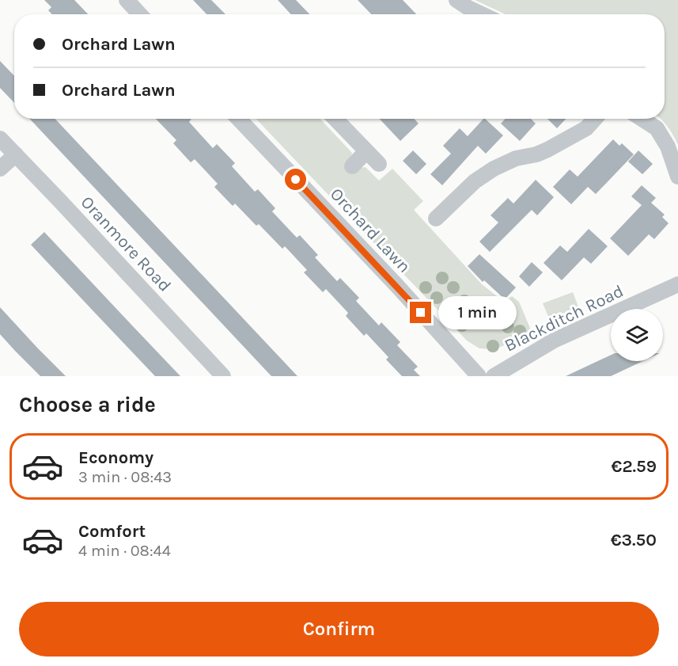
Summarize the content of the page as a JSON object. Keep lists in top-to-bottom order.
{
  "streets": {
    "street": ["Orchard Lawn", "Oranmore Road", "Blackditch Road"]
  },
  "page": {
    "banner": ["Orchard Lawn", "Orchard Lawn"],
    "bubble": "1 min",
    "heading": "Choose a ride",
    "list": [
      {
        "name": "Economy",
        "note": "3 min · 08:43",
        "value": "€2.59"
      },
      {
        "name": "Comfort",
        "note": "4 min · 08:44",
        "value": "€3.50"
      }
    ],
    "buttons": "Confirm"
  }
}
